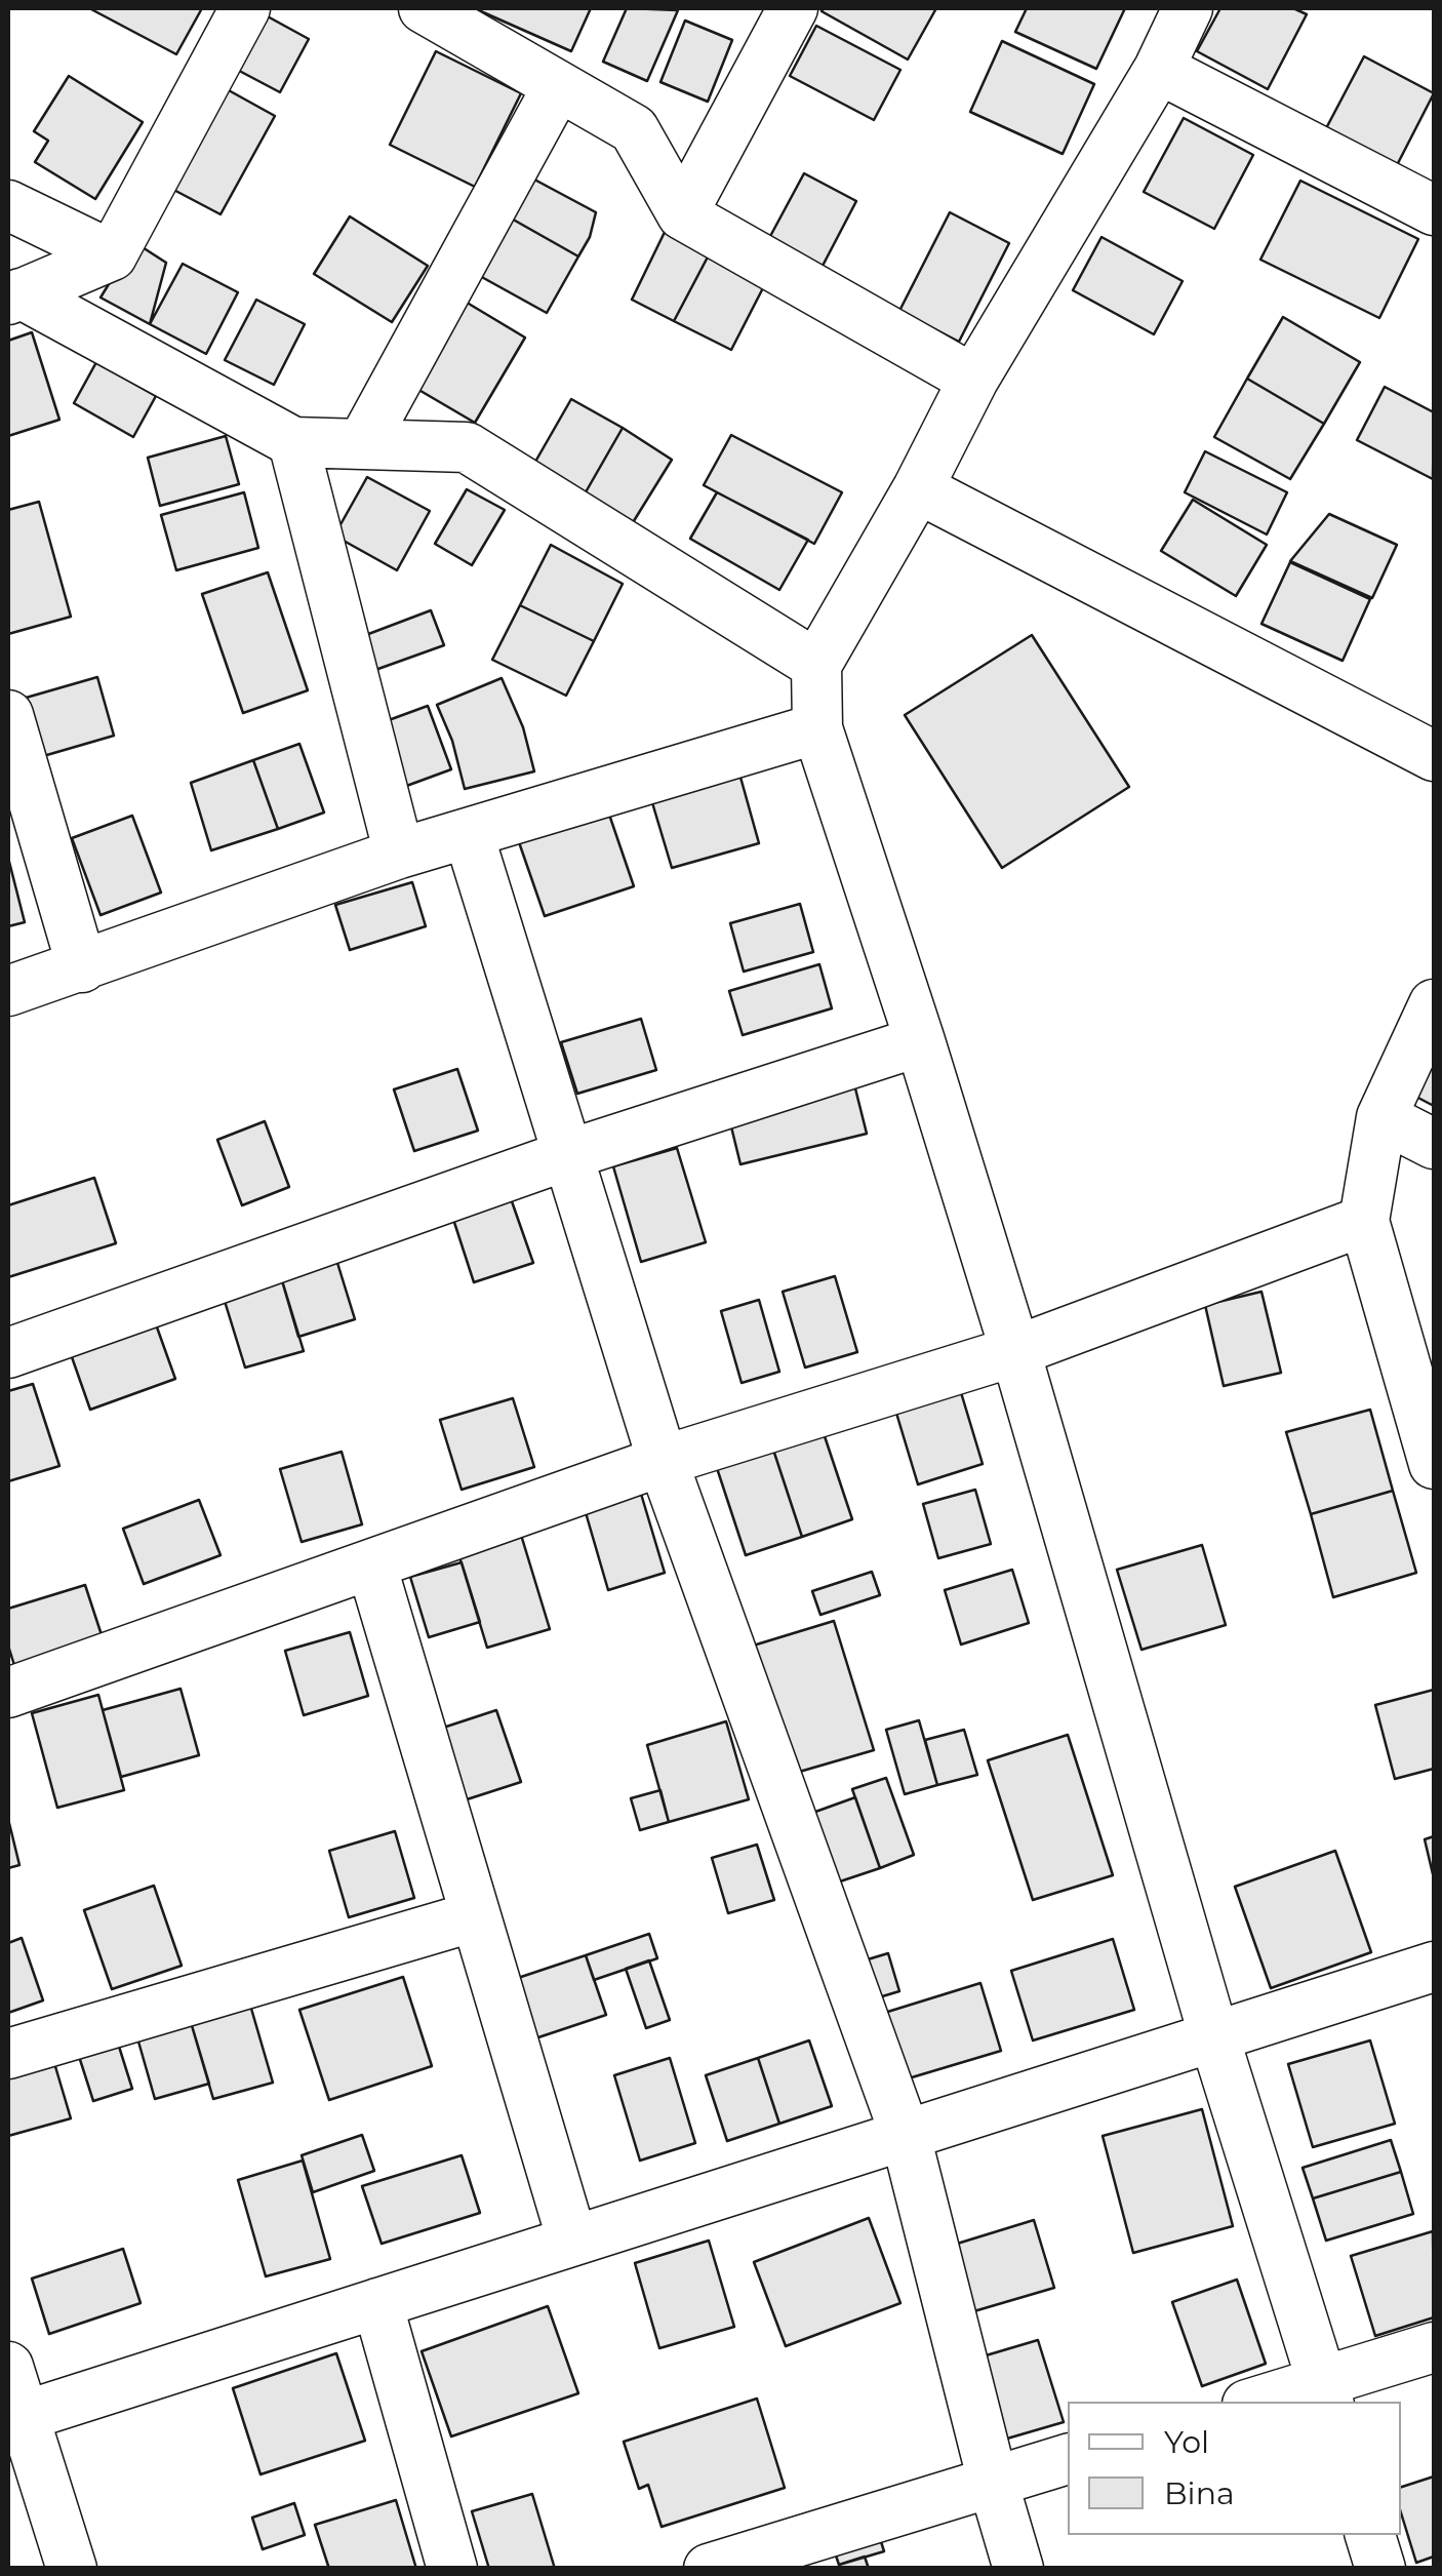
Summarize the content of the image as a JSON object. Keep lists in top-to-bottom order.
{
  "legend": ["Yol", "Bina"]
}
